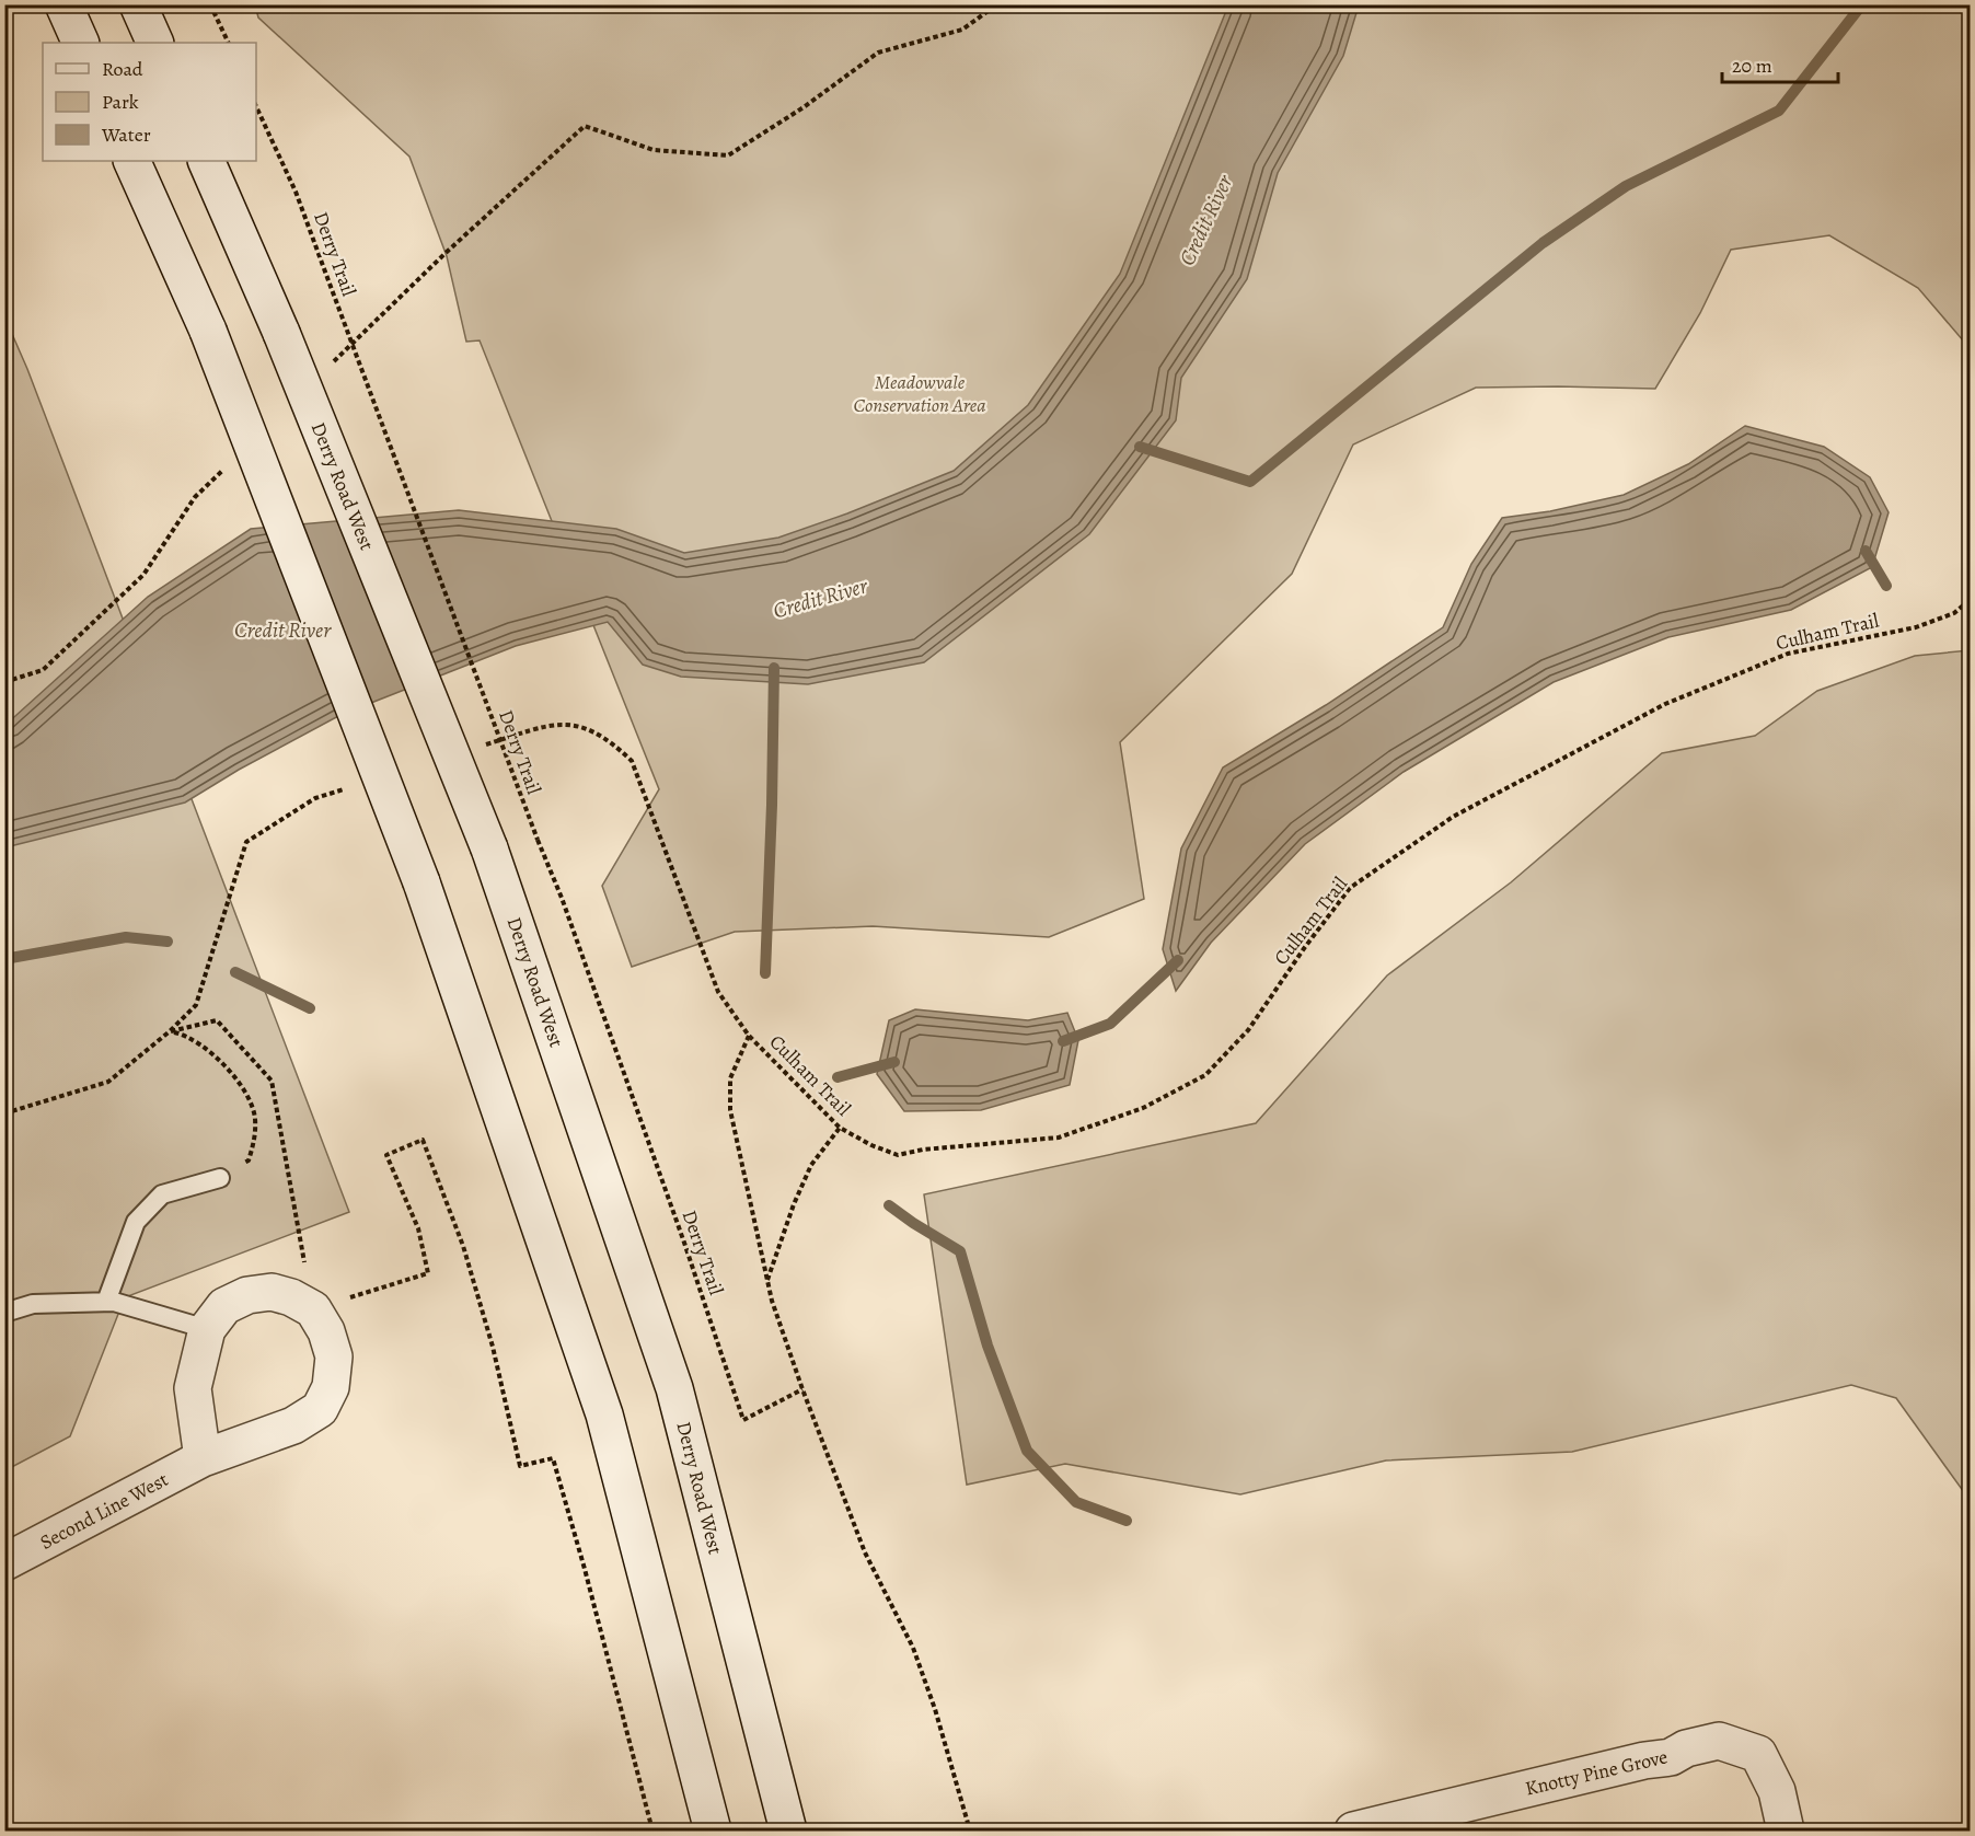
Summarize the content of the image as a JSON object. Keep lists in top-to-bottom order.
{
  "streets": {
    "main road": ["Derry Road West", "Second Line West", "Knotty Pine Grove"],
    "path": ["Derry Trail", "Culham Trail"]
  },
  "water": ["Credit River"],
  "parks": ["Meadowvale Conservation Area"],
  "legend": ["Road", "Park", "Water"],
  "scale_bar": "20 m"
}
